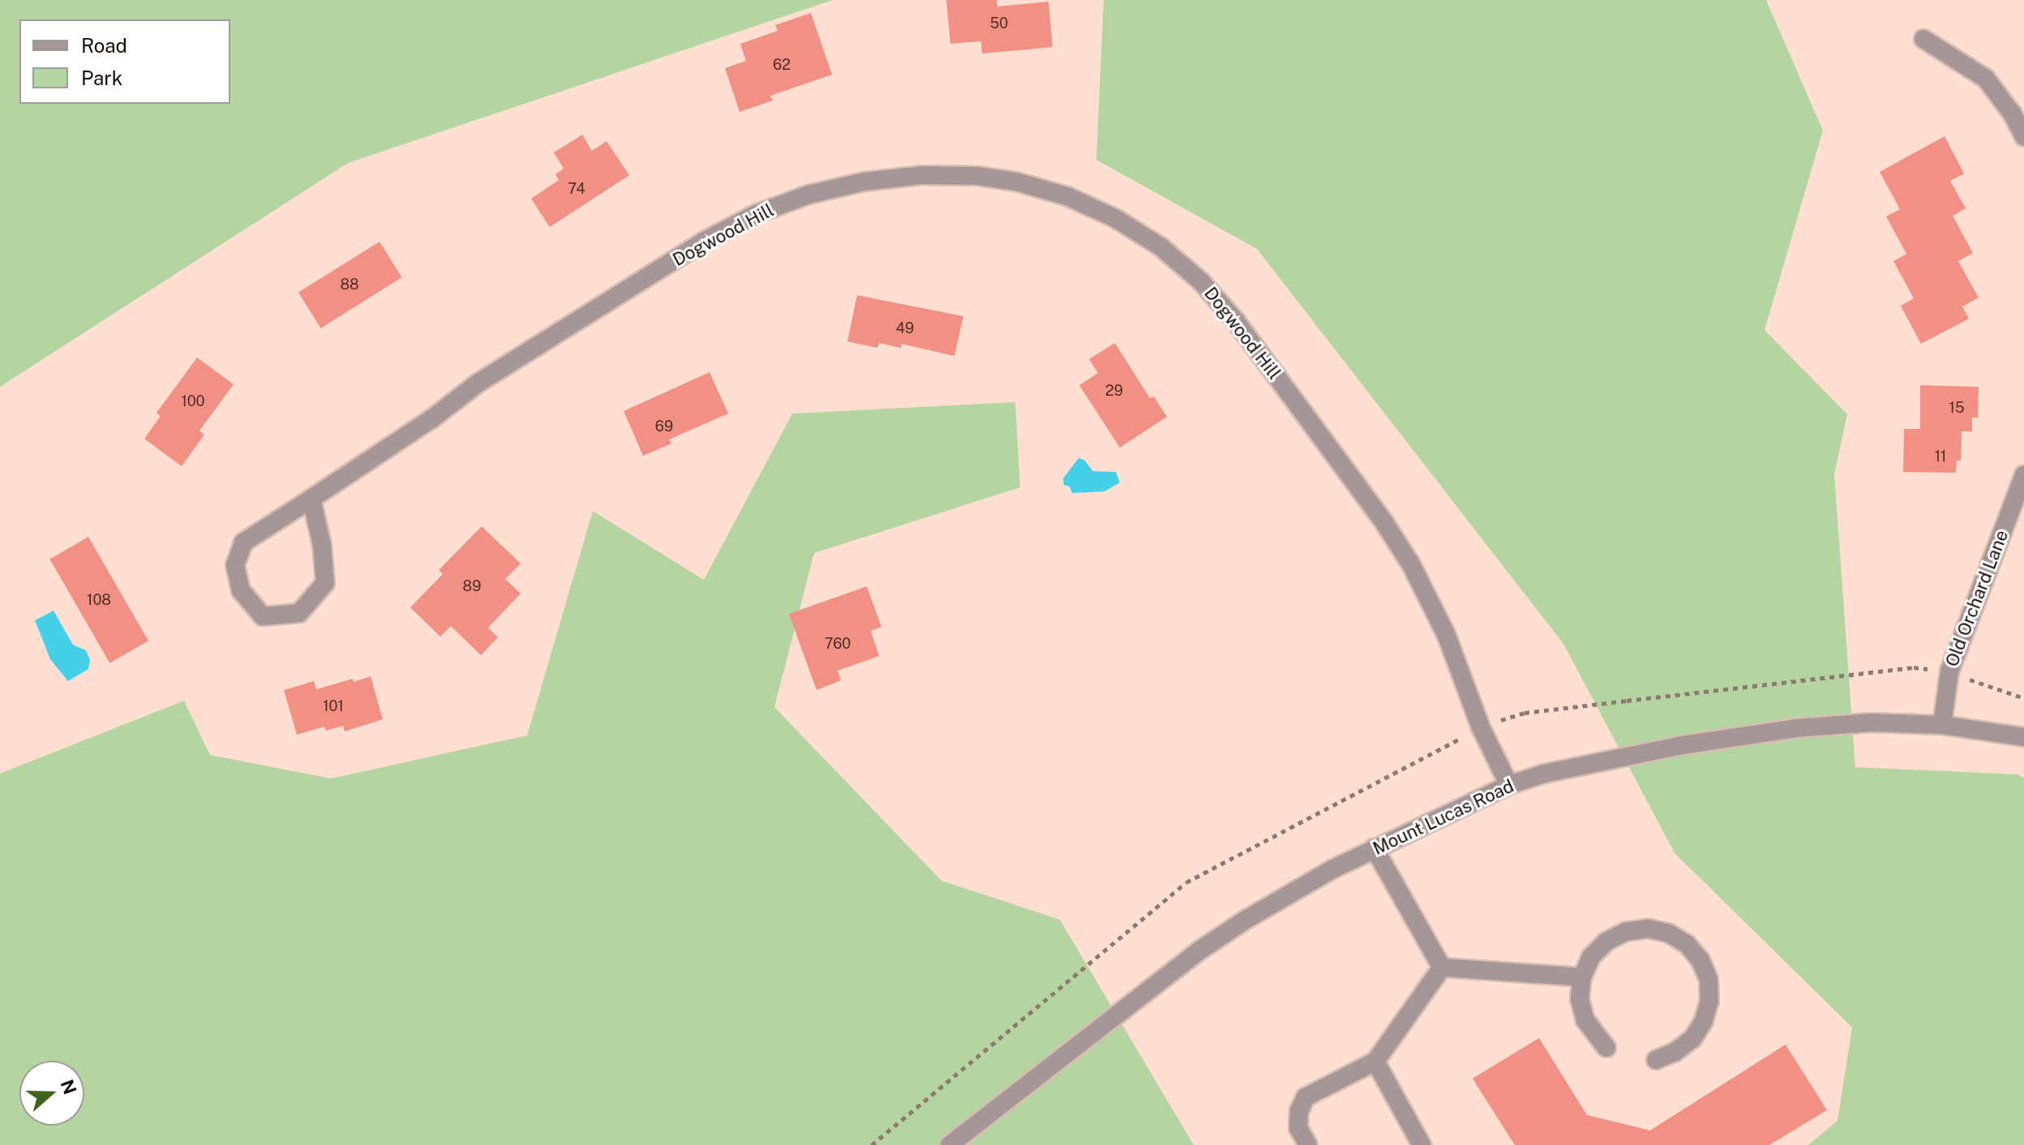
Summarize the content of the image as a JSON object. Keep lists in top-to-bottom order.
{
  "streets": {
    "street": ["Dogwood Hill", "Old Orchard Lane", "Mount Lucas Road"]
  },
  "crossings": [
    ["Dogwood Hill", "Mount Lucas Road"],
    ["Old Orchard Lane", "Mount Lucas Road"]
  ],
  "house_numbers": [
    "50",
    "62",
    "74",
    "88",
    "49",
    "29",
    "100",
    "15",
    "69",
    "11",
    "89",
    "108",
    "760",
    "101"
  ],
  "legend": ["Road", "Park"],
  "north": "right"
}
